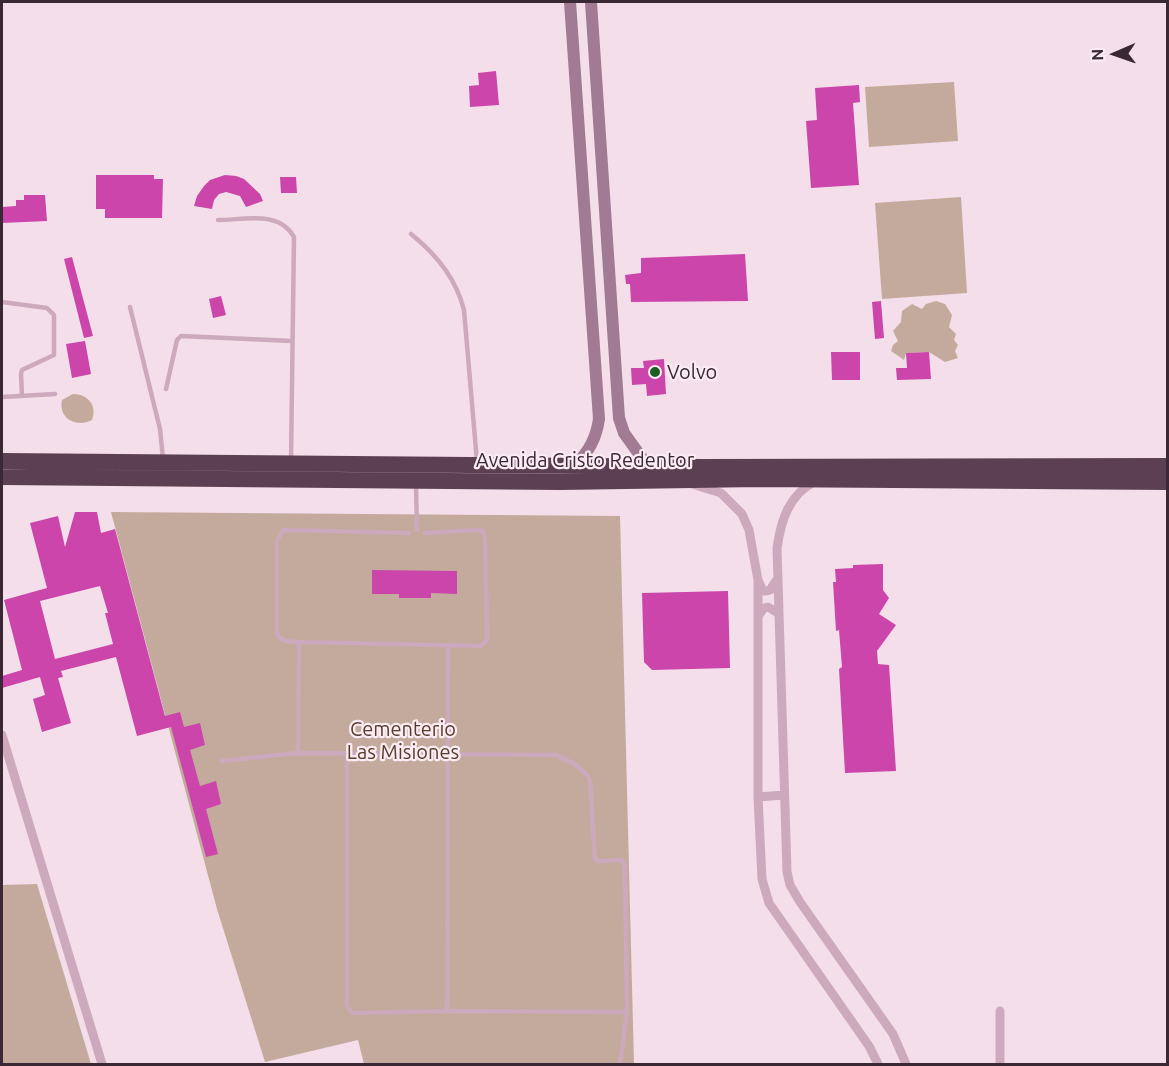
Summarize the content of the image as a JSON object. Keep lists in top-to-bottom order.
{
  "streets": {
    "highway": ["Avenida Cristo Redentor"]
  },
  "parks": ["Cementerio Las Misiones"],
  "places": ["Volvo"],
  "north": "left"
}
